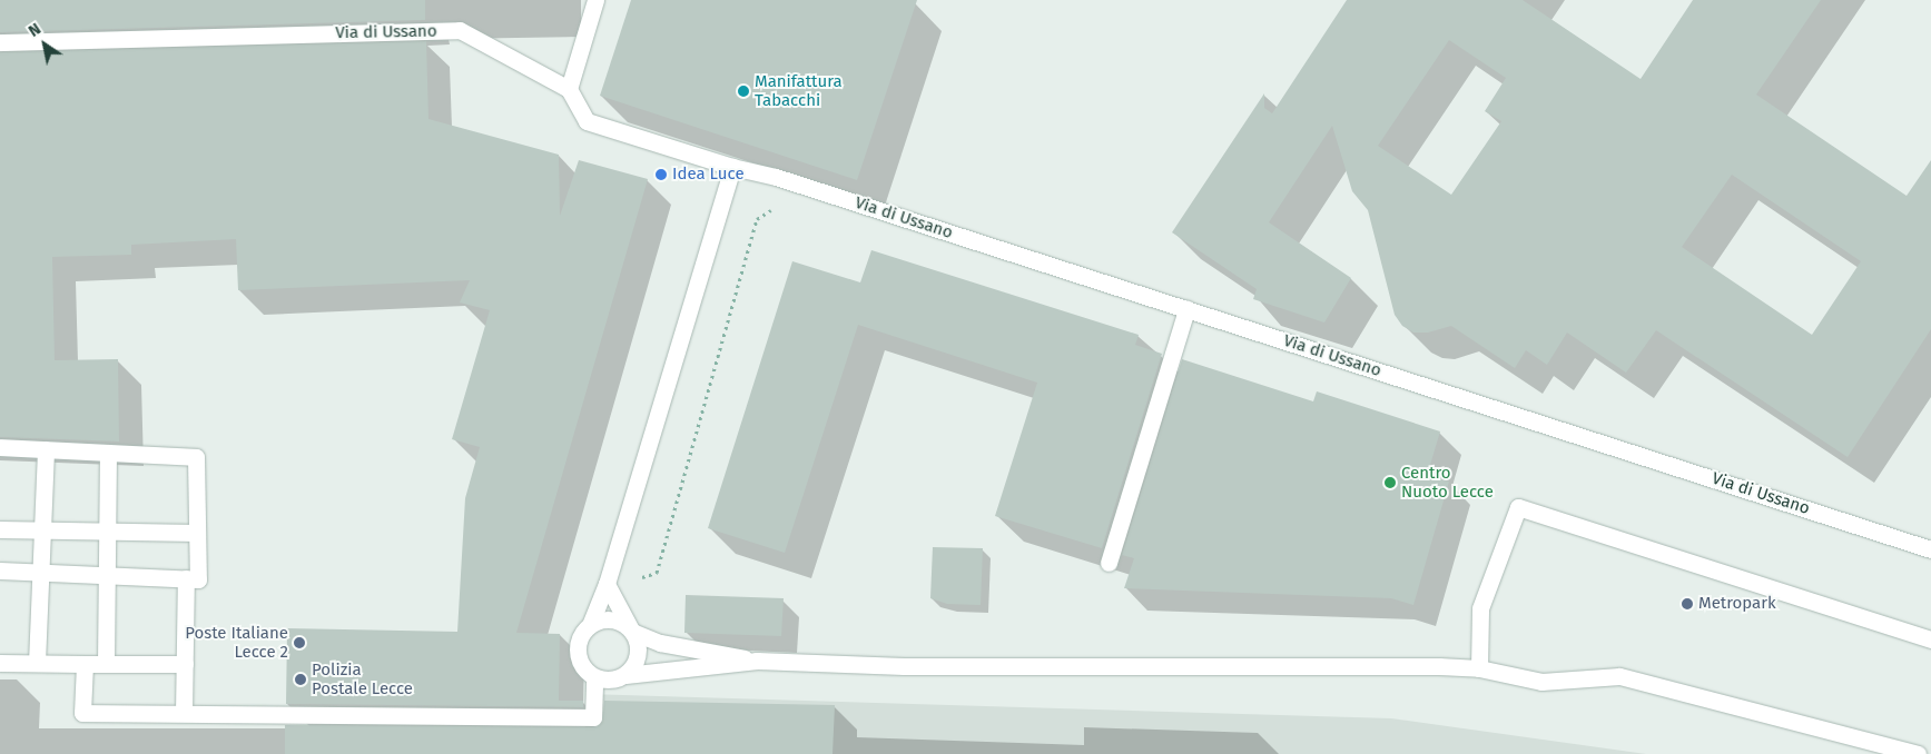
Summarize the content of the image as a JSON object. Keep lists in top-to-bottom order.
{
  "streets": {
    "street": ["Via di Ussano"]
  },
  "places": [
    "Manifattura Tabacchi",
    "Idea Luce",
    "Centro Nuoto Lecce",
    "Metropark",
    "Poste Italiane Lecce 2",
    "Polizia Postale Lecce"
  ],
  "north": "top left"
}
